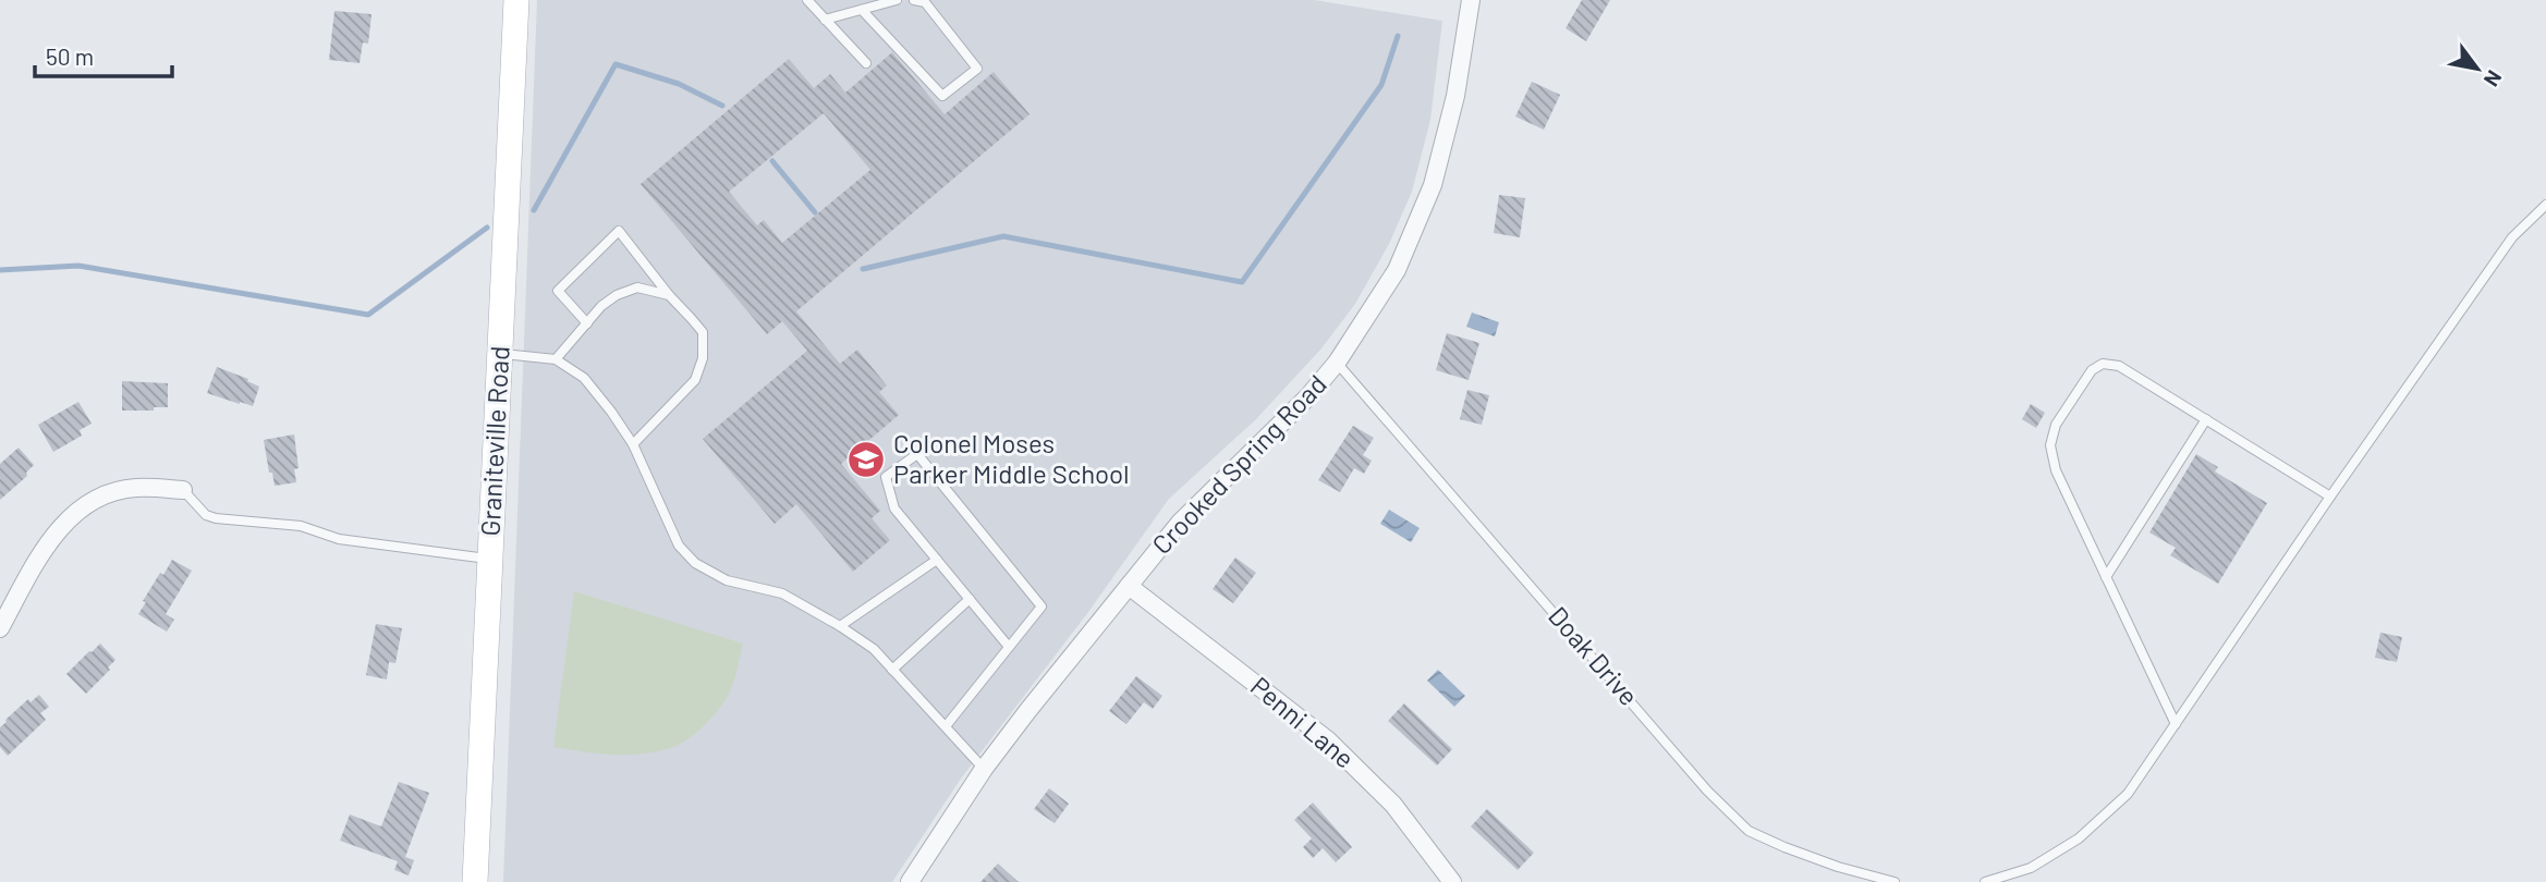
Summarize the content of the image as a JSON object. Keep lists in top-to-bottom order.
{
  "streets": {
    "main road": ["Graniteville Road"],
    "street": ["Crooked Spring Road", "Penni Lane"],
    "lane": ["Doak Drive"]
  },
  "crossings": [
    ["Crooked Spring Road", "Doak Drive"],
    ["Crooked Spring Road", "Penni Lane"]
  ],
  "places": {
    "school or university": ["Colonel Moses Parker Middle School"]
  },
  "scale_bar": "50 m",
  "north": "bottom right"
}
